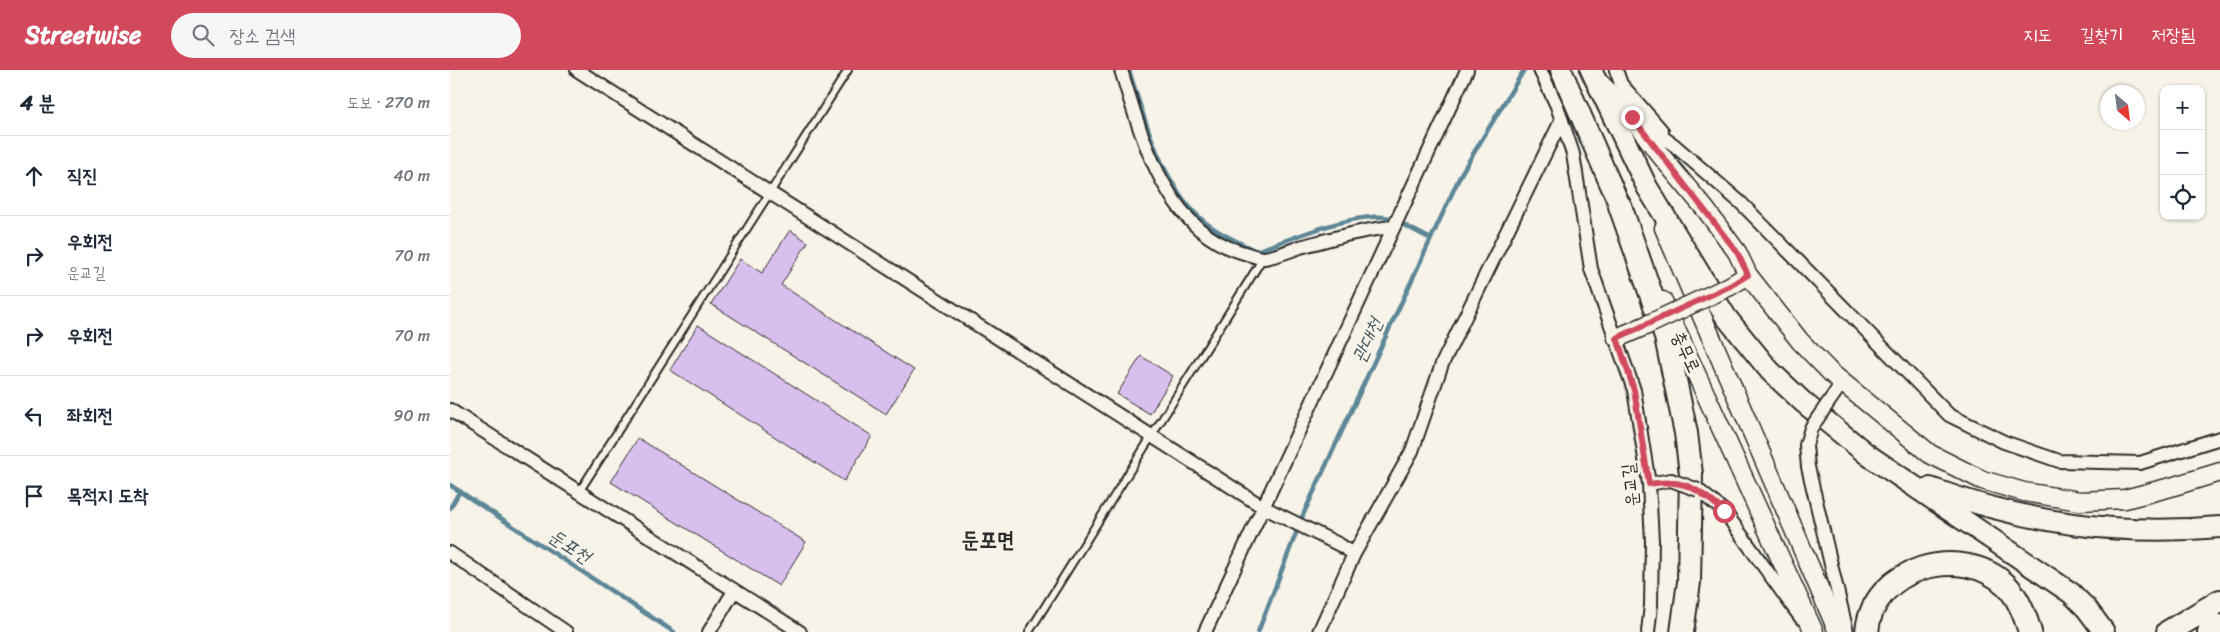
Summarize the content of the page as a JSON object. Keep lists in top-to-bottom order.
{
  "streets": {
    "main road": ["충무로"],
    "street": ["운교길"]
  },
  "districts": ["둔포면"],
  "water": ["관대천", "둔포천"],
  "north": "bottom right",
  "page": {
    "header": "Streetwise",
    "search": "장소 검색",
    "nav": ["지도", "길찾기", "저장됨"],
    "heading": ["4 분", "도보 · 270 m"],
    "map_buttons": ["+", "−"],
    "list": [
      ["직진", "40 m"],
      ["우회전", "운교길", "70 m"],
      ["우회전", "70 m"],
      ["좌회전", "90 m"],
      "목적지 도착"
    ]
  }
}
